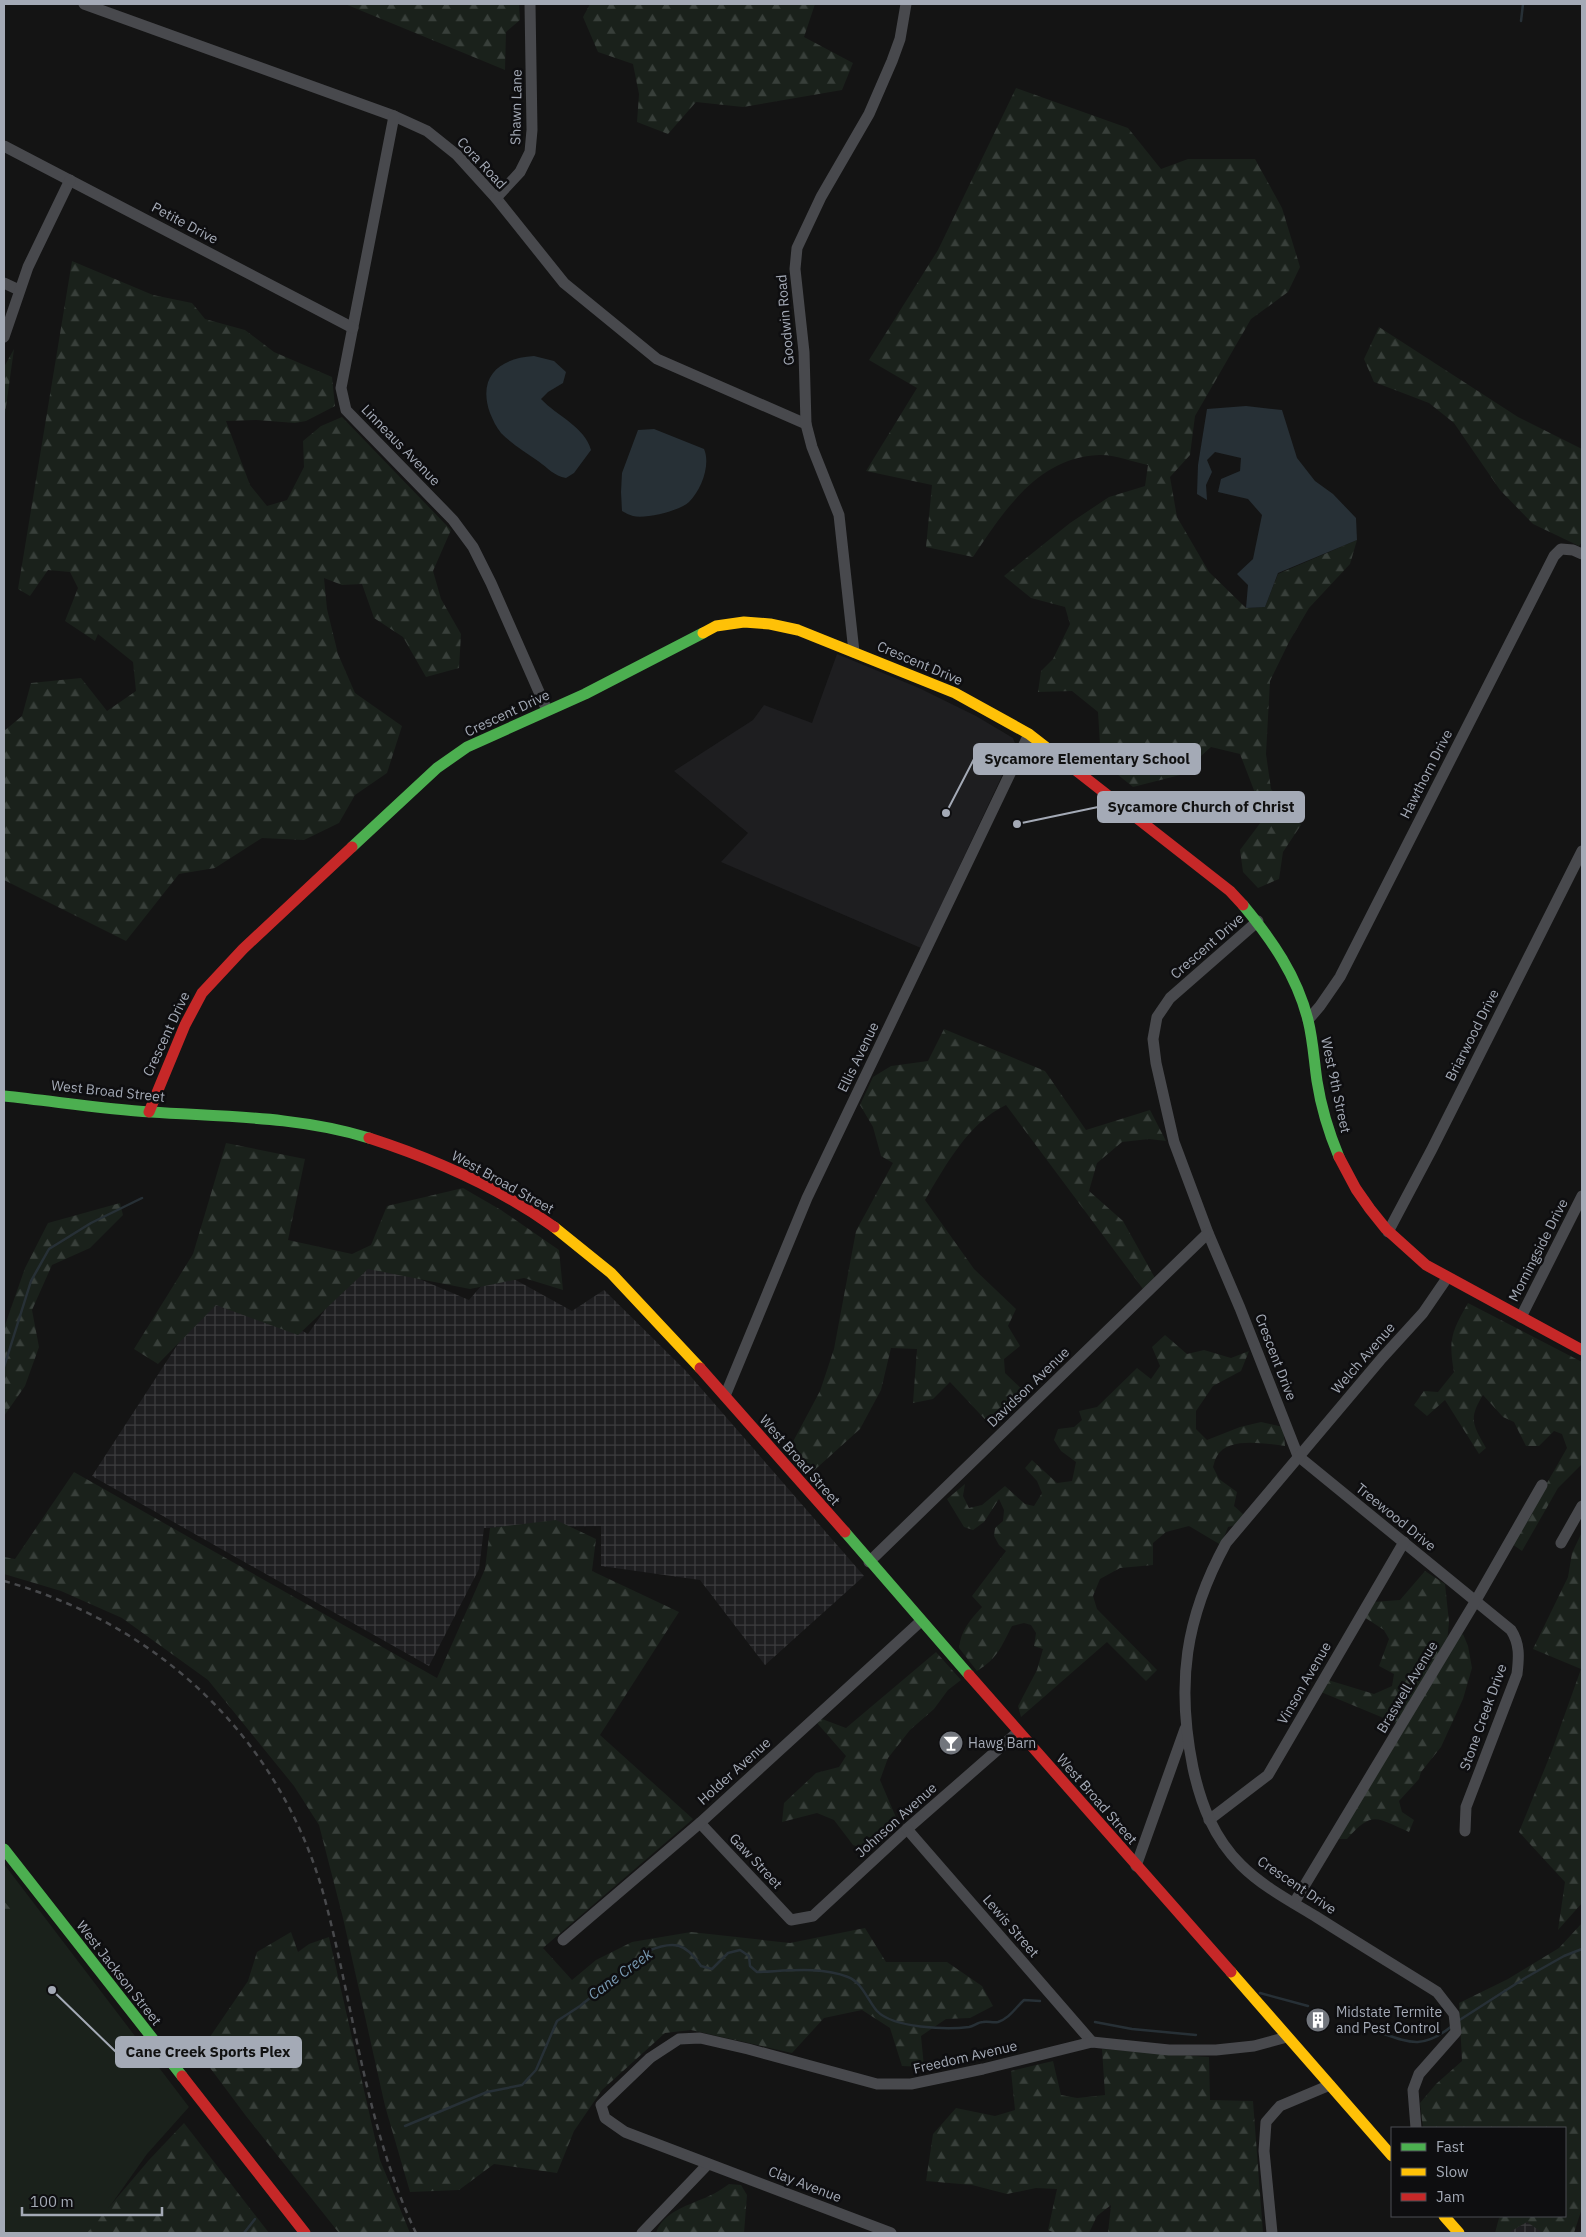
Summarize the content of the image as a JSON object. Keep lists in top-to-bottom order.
{
  "streets": {
    "street": [
      "Shawn Lane",
      "Cora Road",
      "Petite Drive",
      "Goodwin Road",
      "Linneaus Avenue",
      "Crescent Drive",
      "Hawthorn Drive",
      "Briarwood Drive",
      "Ellis Avenue",
      "West 9th Street",
      "West Broad Street",
      "Morningside Drive",
      "Welch Avenue",
      "Davidson Avenue",
      "Treewood Drive",
      "Vinson Avenue",
      "Braswell Avenue",
      "Stone Creek Drive",
      "Holder Avenue",
      "Johnson Avenue",
      "Gaw Street",
      "Lewis Street",
      "West Jackson Street",
      "Freedom Avenue",
      "Clay Avenue"
    ]
  },
  "crossings": [
    ["Shawn Lane", "Cora Road"],
    ["Cora Road", "Goodwin Road"],
    ["Cora Road", "Linneaus Avenue"],
    ["Petite Drive", "Linneaus Avenue"],
    ["Goodwin Road", "Crescent Drive"],
    ["Linneaus Avenue", "Crescent Drive"],
    ["Crescent Drive", "Ellis Avenue"],
    ["Crescent Drive", "West 9th Street"],
    ["Crescent Drive", "West Broad Street"],
    ["Crescent Drive", "Welch Avenue"],
    ["Crescent Drive", "Davidson Avenue"],
    ["Crescent Drive", "Treewood Drive"],
    ["Crescent Drive", "Vinson Avenue"],
    ["Crescent Drive", "Braswell Avenue"],
    ["Hawthorn Drive", "West 9th Street"],
    ["Briarwood Drive", "West 9th Street"],
    ["Ellis Avenue", "West Broad Street"],
    ["West 9th Street", "Morningside Drive"],
    ["West 9th Street", "Welch Avenue"],
    ["West Broad Street", "Davidson Avenue"],
    ["West Broad Street", "Holder Avenue"],
    ["West Broad Street", "Johnson Avenue"],
    ["West Broad Street", "Freedom Avenue"],
    ["Welch Avenue", "Treewood Drive"],
    ["Treewood Drive", "Vinson Avenue"],
    ["Treewood Drive", "Braswell Avenue"],
    ["Treewood Drive", "Stone Creek Drive"],
    ["Braswell Avenue", "Stone Creek Drive"],
    ["Holder Avenue", "Gaw Street"],
    ["Johnson Avenue", "Gaw Street"],
    ["Johnson Avenue", "Lewis Street"],
    ["Lewis Street", "Freedom Avenue"],
    ["Freedom Avenue", "Clay Avenue"]
  ],
  "water": ["Cane Creek"],
  "places": {
    "other": ["Sycamore Elementary School", "Sycamore Church of Christ", "Cane Creek Sports Plex"],
    "bar": ["Hawg Barn"],
    "building": ["Midstate Termite and Pest Control"]
  },
  "legend": ["Fast", "Slow", "Jam"],
  "scale_bar": "100 m"
}
